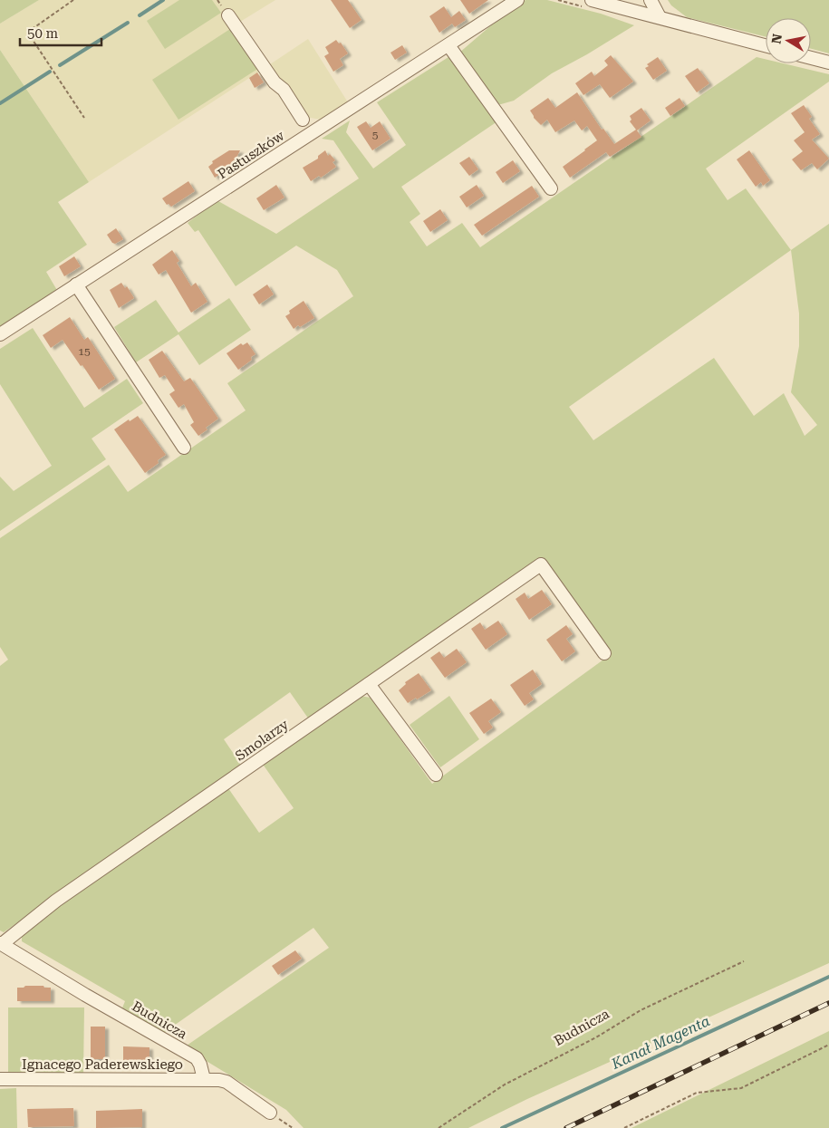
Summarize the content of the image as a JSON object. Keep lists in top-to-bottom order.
{
  "streets": {
    "street": [
      "Pastuszków",
      "Smolarzy",
      "Budnicza",
      "Ignacego Paderewskiego"
    ]
  },
  "crossings": [
    ["Smolarzy", "Budnicza"],
    ["Budnicza", "Ignacego Paderewskiego"]
  ],
  "water": ["Kanał Magenta"],
  "house_numbers": ["5", "15"],
  "scale_bar": "50 m",
  "north": "left"
}
